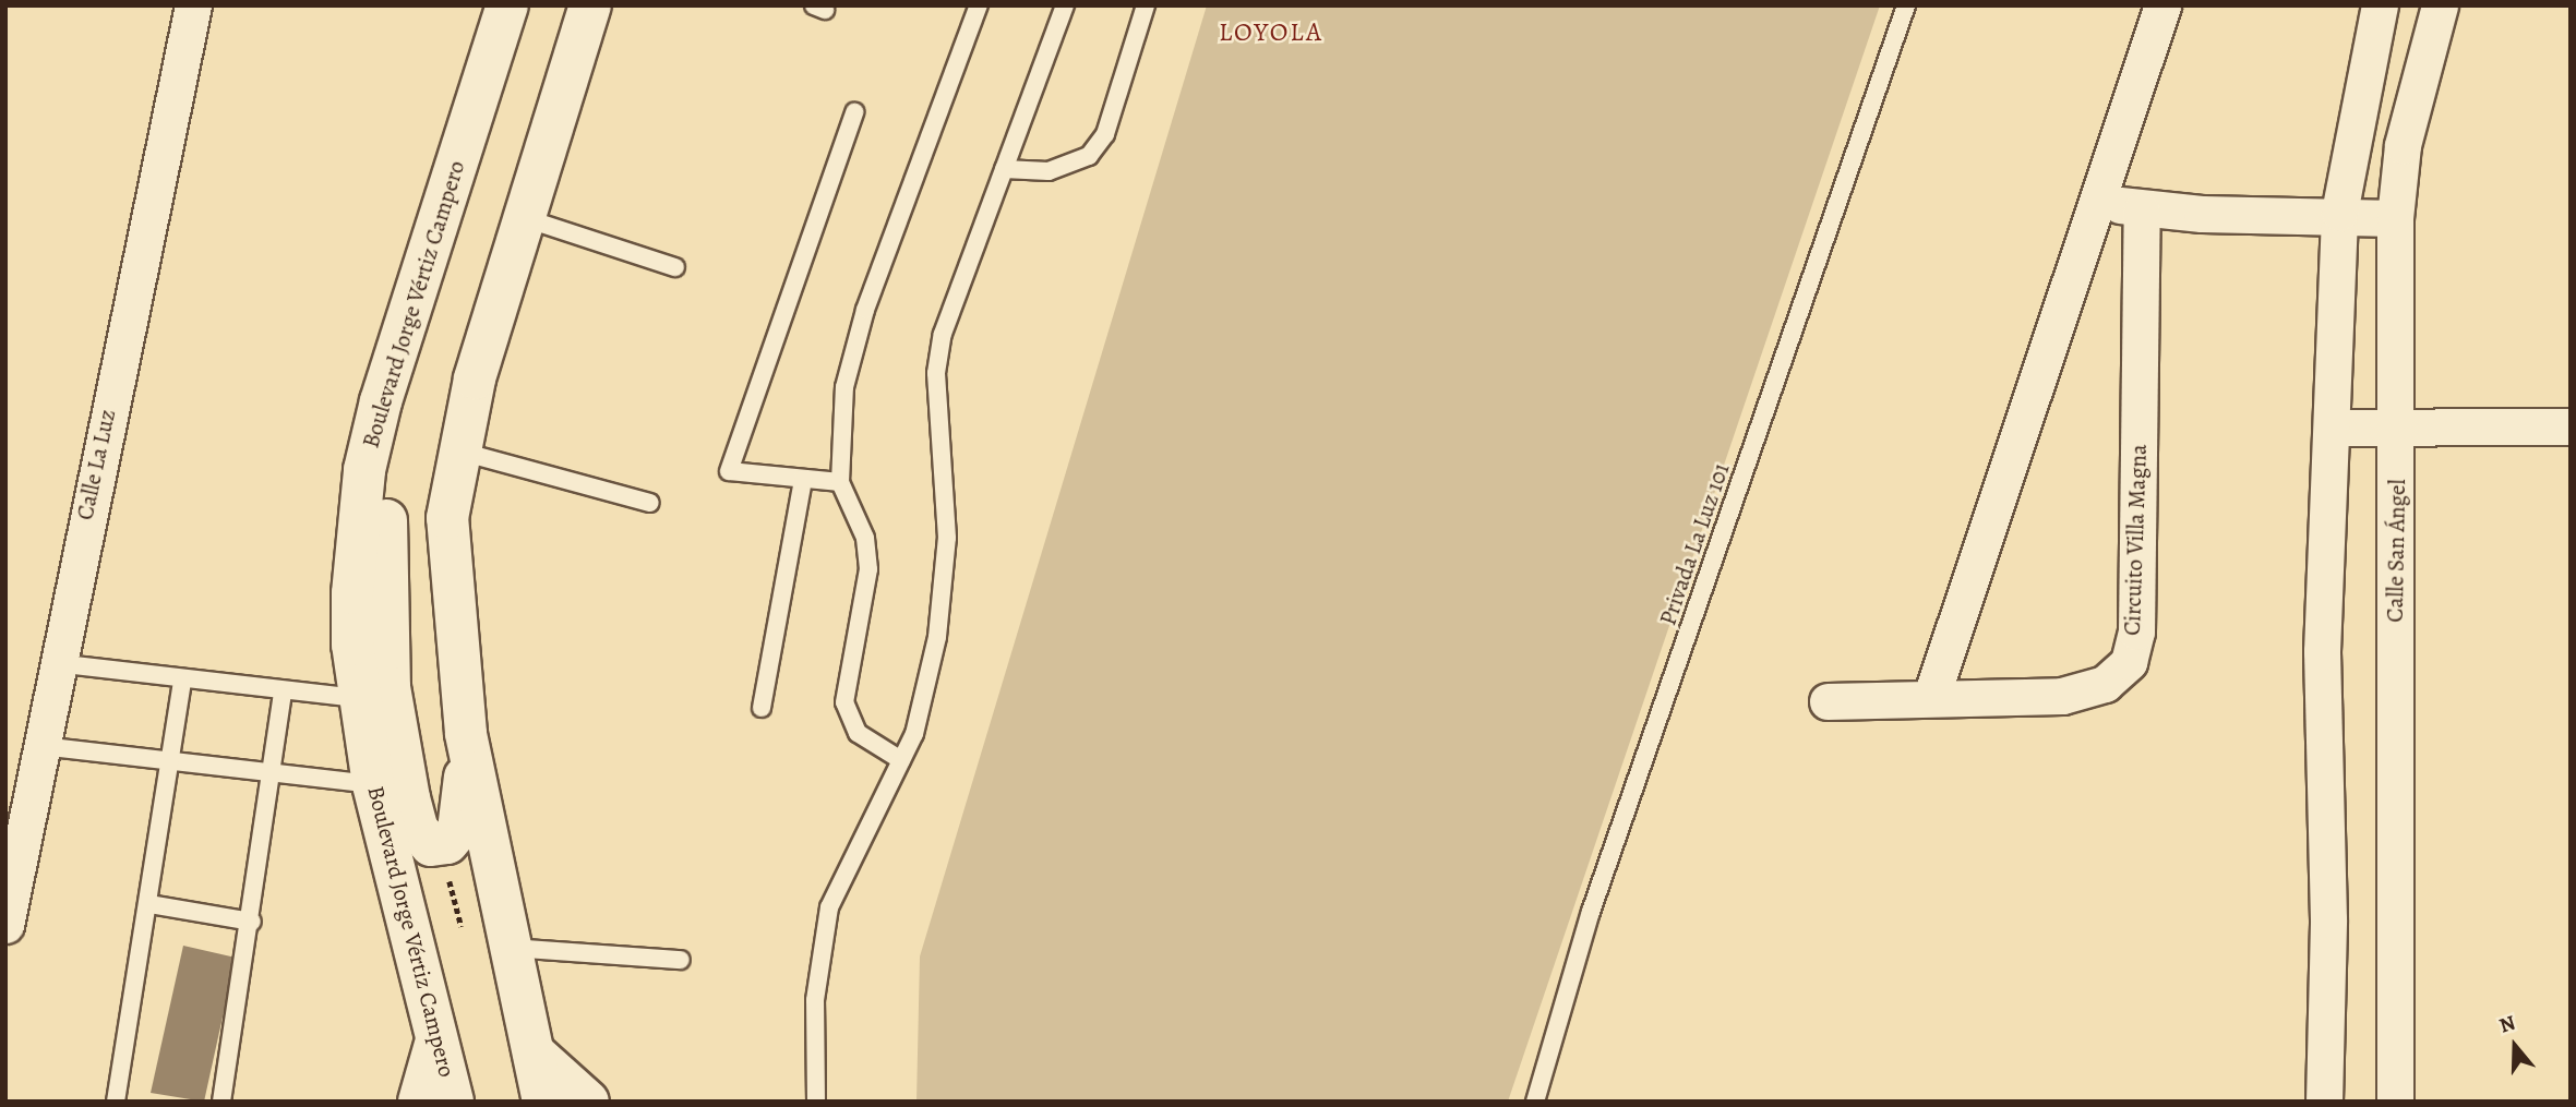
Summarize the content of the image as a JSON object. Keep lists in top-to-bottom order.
{
  "streets": {
    "main road": ["Boulevard Jorge Vértiz Campero"],
    "street": ["Calle La Luz", "Circuito Villa Magna", "Calle San Ángel"],
    "lane": ["Privada La Luz 101"]
  },
  "districts": ["LOYOLA"],
  "north": "top"
}
